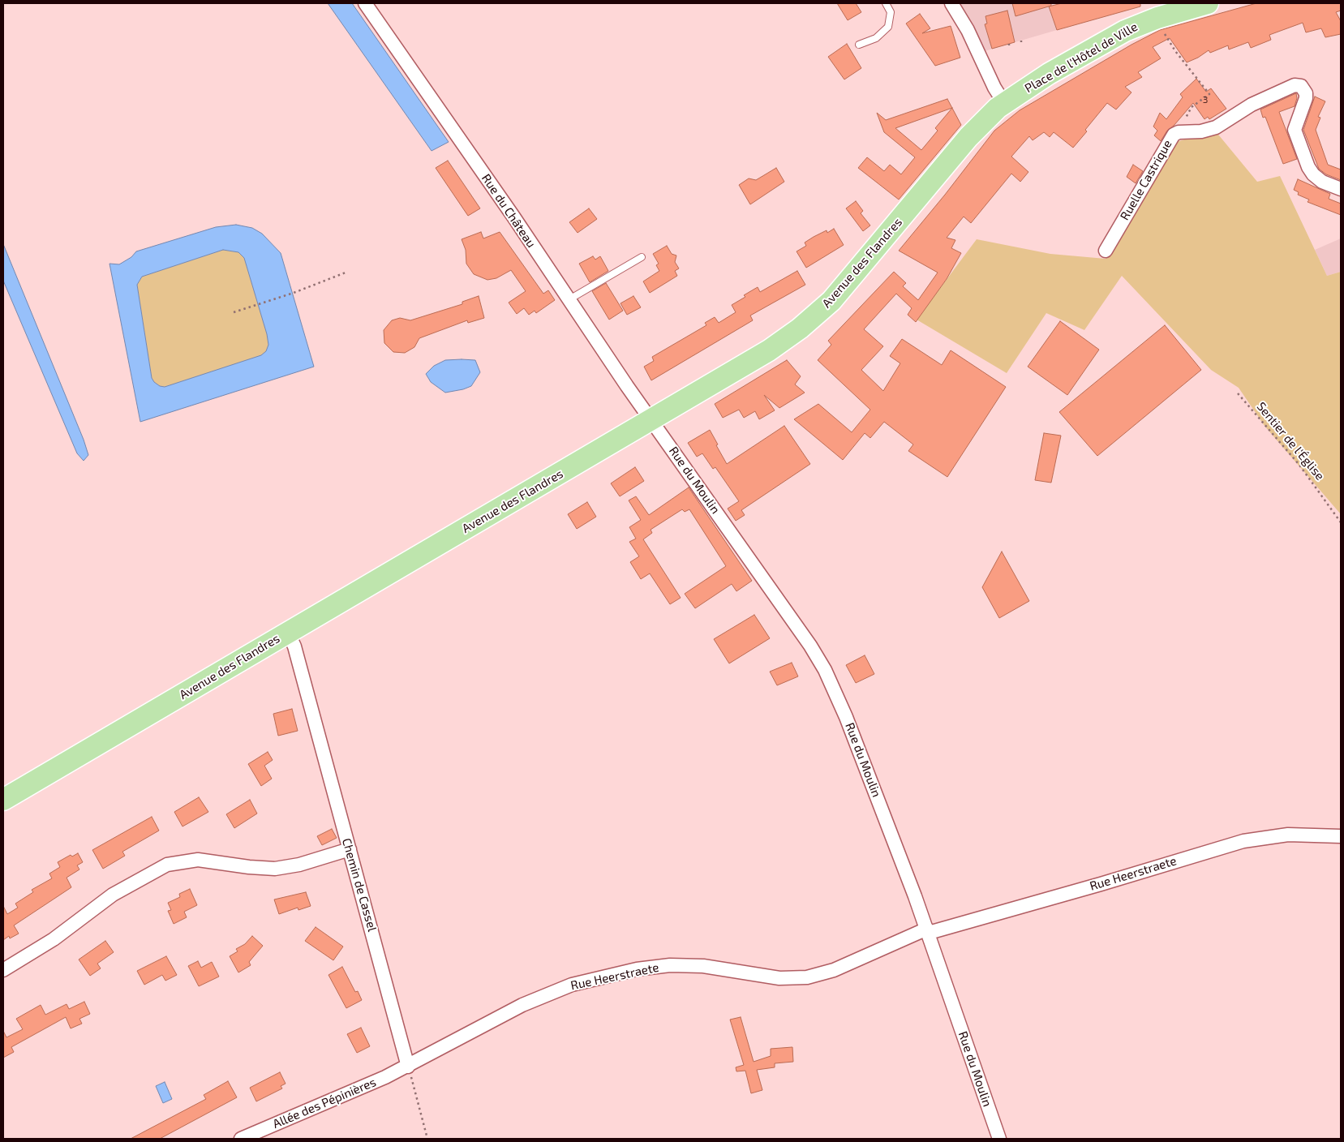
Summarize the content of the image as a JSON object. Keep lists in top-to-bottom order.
{
  "streets": {
    "main road": ["Place de l'Hôtel de Ville", "Avenue des Flandres"],
    "street": [
      "Ruelle Castrique",
      "Rue du Château",
      "Rue du Moulin",
      "Rue Heerstraete",
      "Chemin de Cassel",
      "Allée des Pépinières"
    ],
    "path": ["Sentier de l'Église"]
  },
  "crossings": [
    ["Place de l'Hôtel de Ville", "Ruelle Castrique"],
    ["Place de l'Hôtel de Ville", "Avenue des Flandres"],
    ["Rue du Château", "Avenue des Flandres"],
    ["Rue du Château", "Rue du Moulin"],
    ["Avenue des Flandres", "Rue du Moulin"],
    ["Avenue des Flandres", "Chemin de Cassel"],
    ["Rue du Moulin", "Rue Heerstraete"],
    ["Rue Heerstraete", "Chemin de Cassel"],
    ["Rue Heerstraete", "Allée des Pépinières"],
    ["Chemin de Cassel", "Allée des Pépinières"]
  ],
  "house_numbers": ["3"]
}
